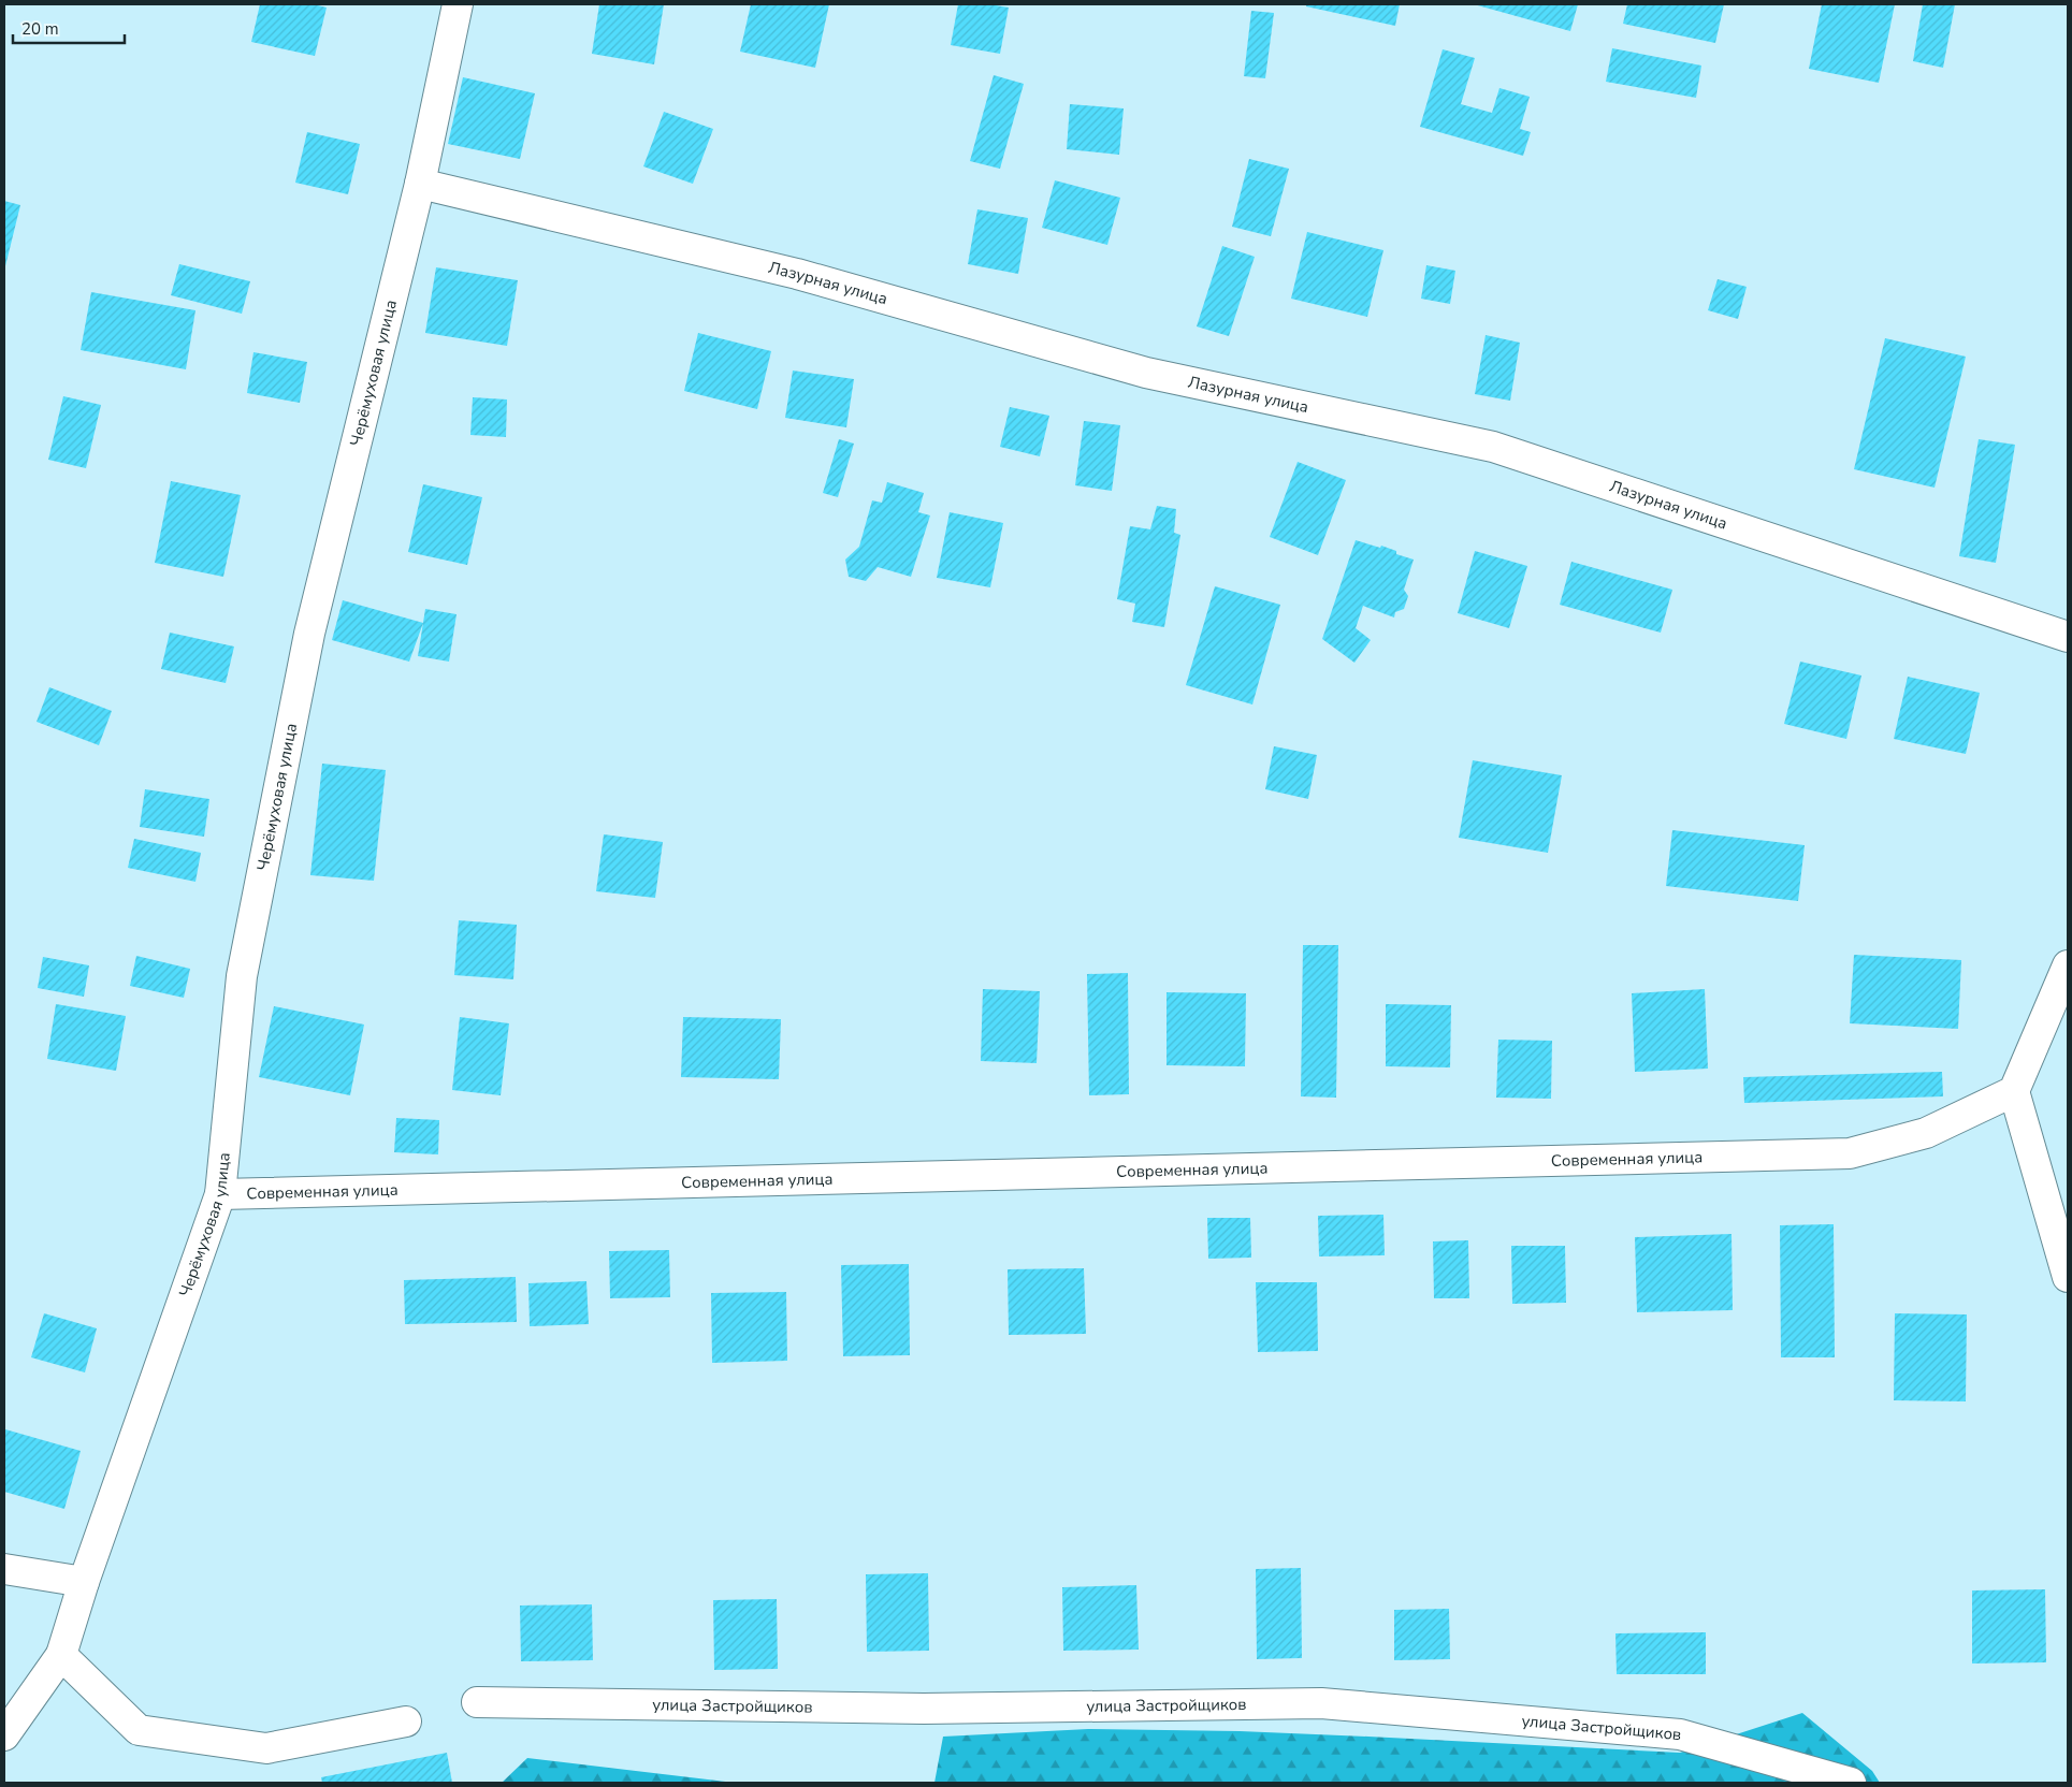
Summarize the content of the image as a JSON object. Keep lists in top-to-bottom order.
{
  "streets": {
    "street": [
      "Лазурная улица",
      "Черёмуховая улица",
      "Современная улица",
      "улица Застройщиков"
    ]
  },
  "crossings": [
    ["Лазурная улица", "Черёмуховая улица"],
    ["Черёмуховая улица", "Современная улица"]
  ],
  "scale_bar": "20 m"
}
